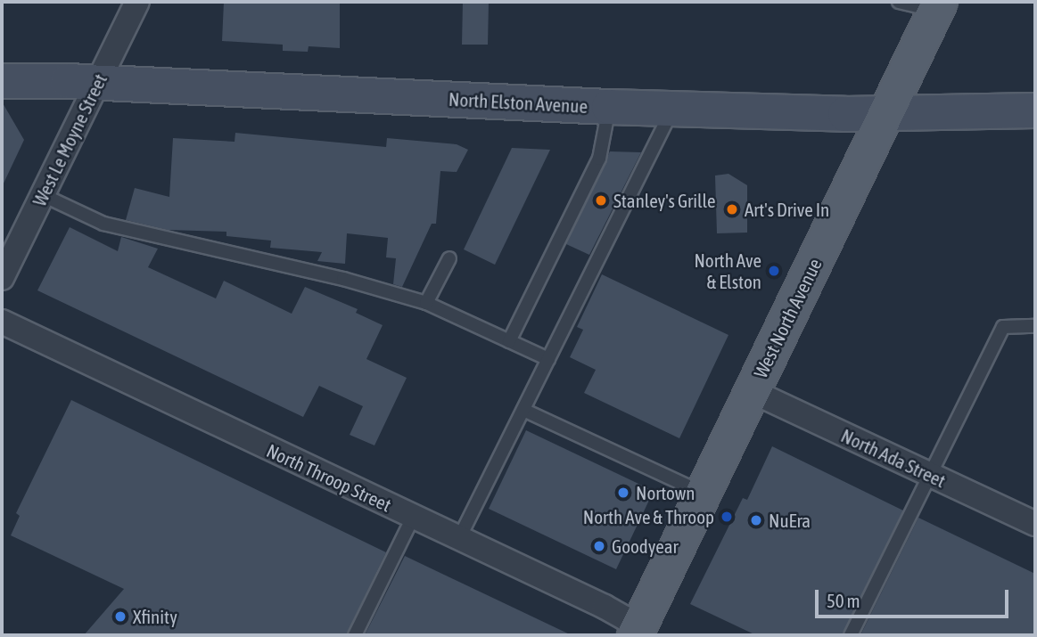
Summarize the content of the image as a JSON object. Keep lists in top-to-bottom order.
{
  "streets": {
    "main road": ["North Elston Avenue", "West North Avenue"],
    "street": ["West Le Moyne Street", "North Ada Street", "North Throop Street"]
  },
  "crossings": [
    ["North Elston Avenue", "West Le Moyne Street"],
    ["North Elston Avenue", "West North Avenue"],
    ["West North Avenue", "North Ada Street"],
    ["West North Avenue", "North Throop Street"]
  ],
  "places": [
    "Stanley's Grille",
    "Art's Drive In",
    "North Ave & Elston",
    "Nortown",
    "North Ave & Throop",
    "NuEra",
    "Goodyear",
    "Xfinity"
  ],
  "scale_bar": "50 m"
}
